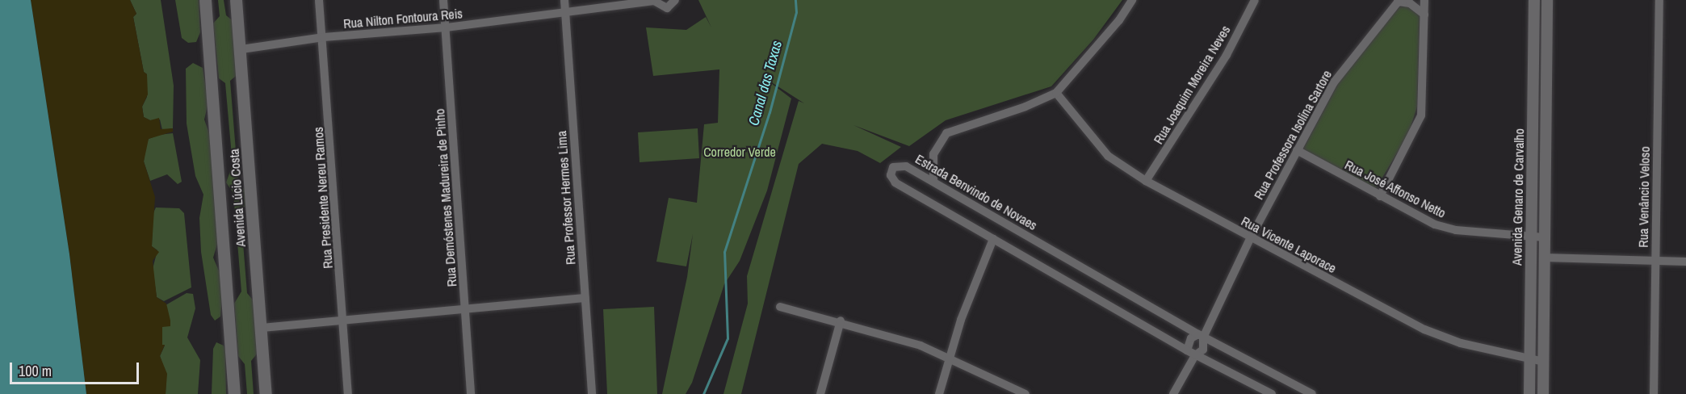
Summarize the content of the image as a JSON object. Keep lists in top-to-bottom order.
{
  "streets": {
    "main road": ["Avenida Lúcio Costa"],
    "street": [
      "Rua Nilton Fontoura Reis",
      "Rua Joaquim Moreira Neves",
      "Rua Professora Isolina Sartore",
      "Rua José Affonso Netto",
      "Estrada Benvindo de Novaes",
      "Avenida Genaro de Carvalho",
      "Rua Venâncio Veloso",
      "Rua Presidente Nereu Ramos",
      "Rua Demóstenes Madureira de Pinho",
      "Rua Professor Hermes Lima",
      "Rua Vicente Laporace"
    ]
  },
  "crossings": [
    ["Rua Nilton Fontoura Reis", "Avenida Lúcio Costa"],
    ["Rua Nilton Fontoura Reis", "Rua Presidente Nereu Ramos"],
    ["Rua Nilton Fontoura Reis", "Rua Demóstenes Madureira de Pinho"],
    ["Rua Nilton Fontoura Reis", "Rua Professor Hermes Lima"],
    ["Rua Joaquim Moreira Neves", "Rua Vicente Laporace"],
    ["Rua Professora Isolina Sartore", "Rua José Affonso Netto"],
    ["Rua Professora Isolina Sartore", "Estrada Benvindo de Novaes"],
    ["Rua Professora Isolina Sartore", "Rua Vicente Laporace"],
    ["Rua José Affonso Netto", "Avenida Genaro de Carvalho"],
    ["Avenida Genaro de Carvalho", "Rua Vicente Laporace"]
  ],
  "water": ["Canal das Taxas"],
  "parks": ["Corredor Verde"],
  "scale_bar": "100 m"
}
